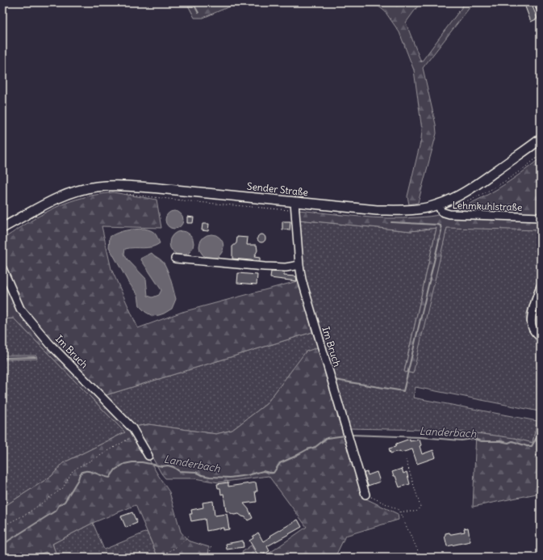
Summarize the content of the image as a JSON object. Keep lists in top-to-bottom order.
{
  "streets": {
    "main road": ["Sender Straße"],
    "street": ["Lehmkuhlstraße", "Im Bruch"]
  },
  "crossings": [
    ["Sender Straße", "Lehmkuhlstraße"],
    ["Sender Straße", "Im Bruch"]
  ],
  "water": ["Landerbach"]
}
